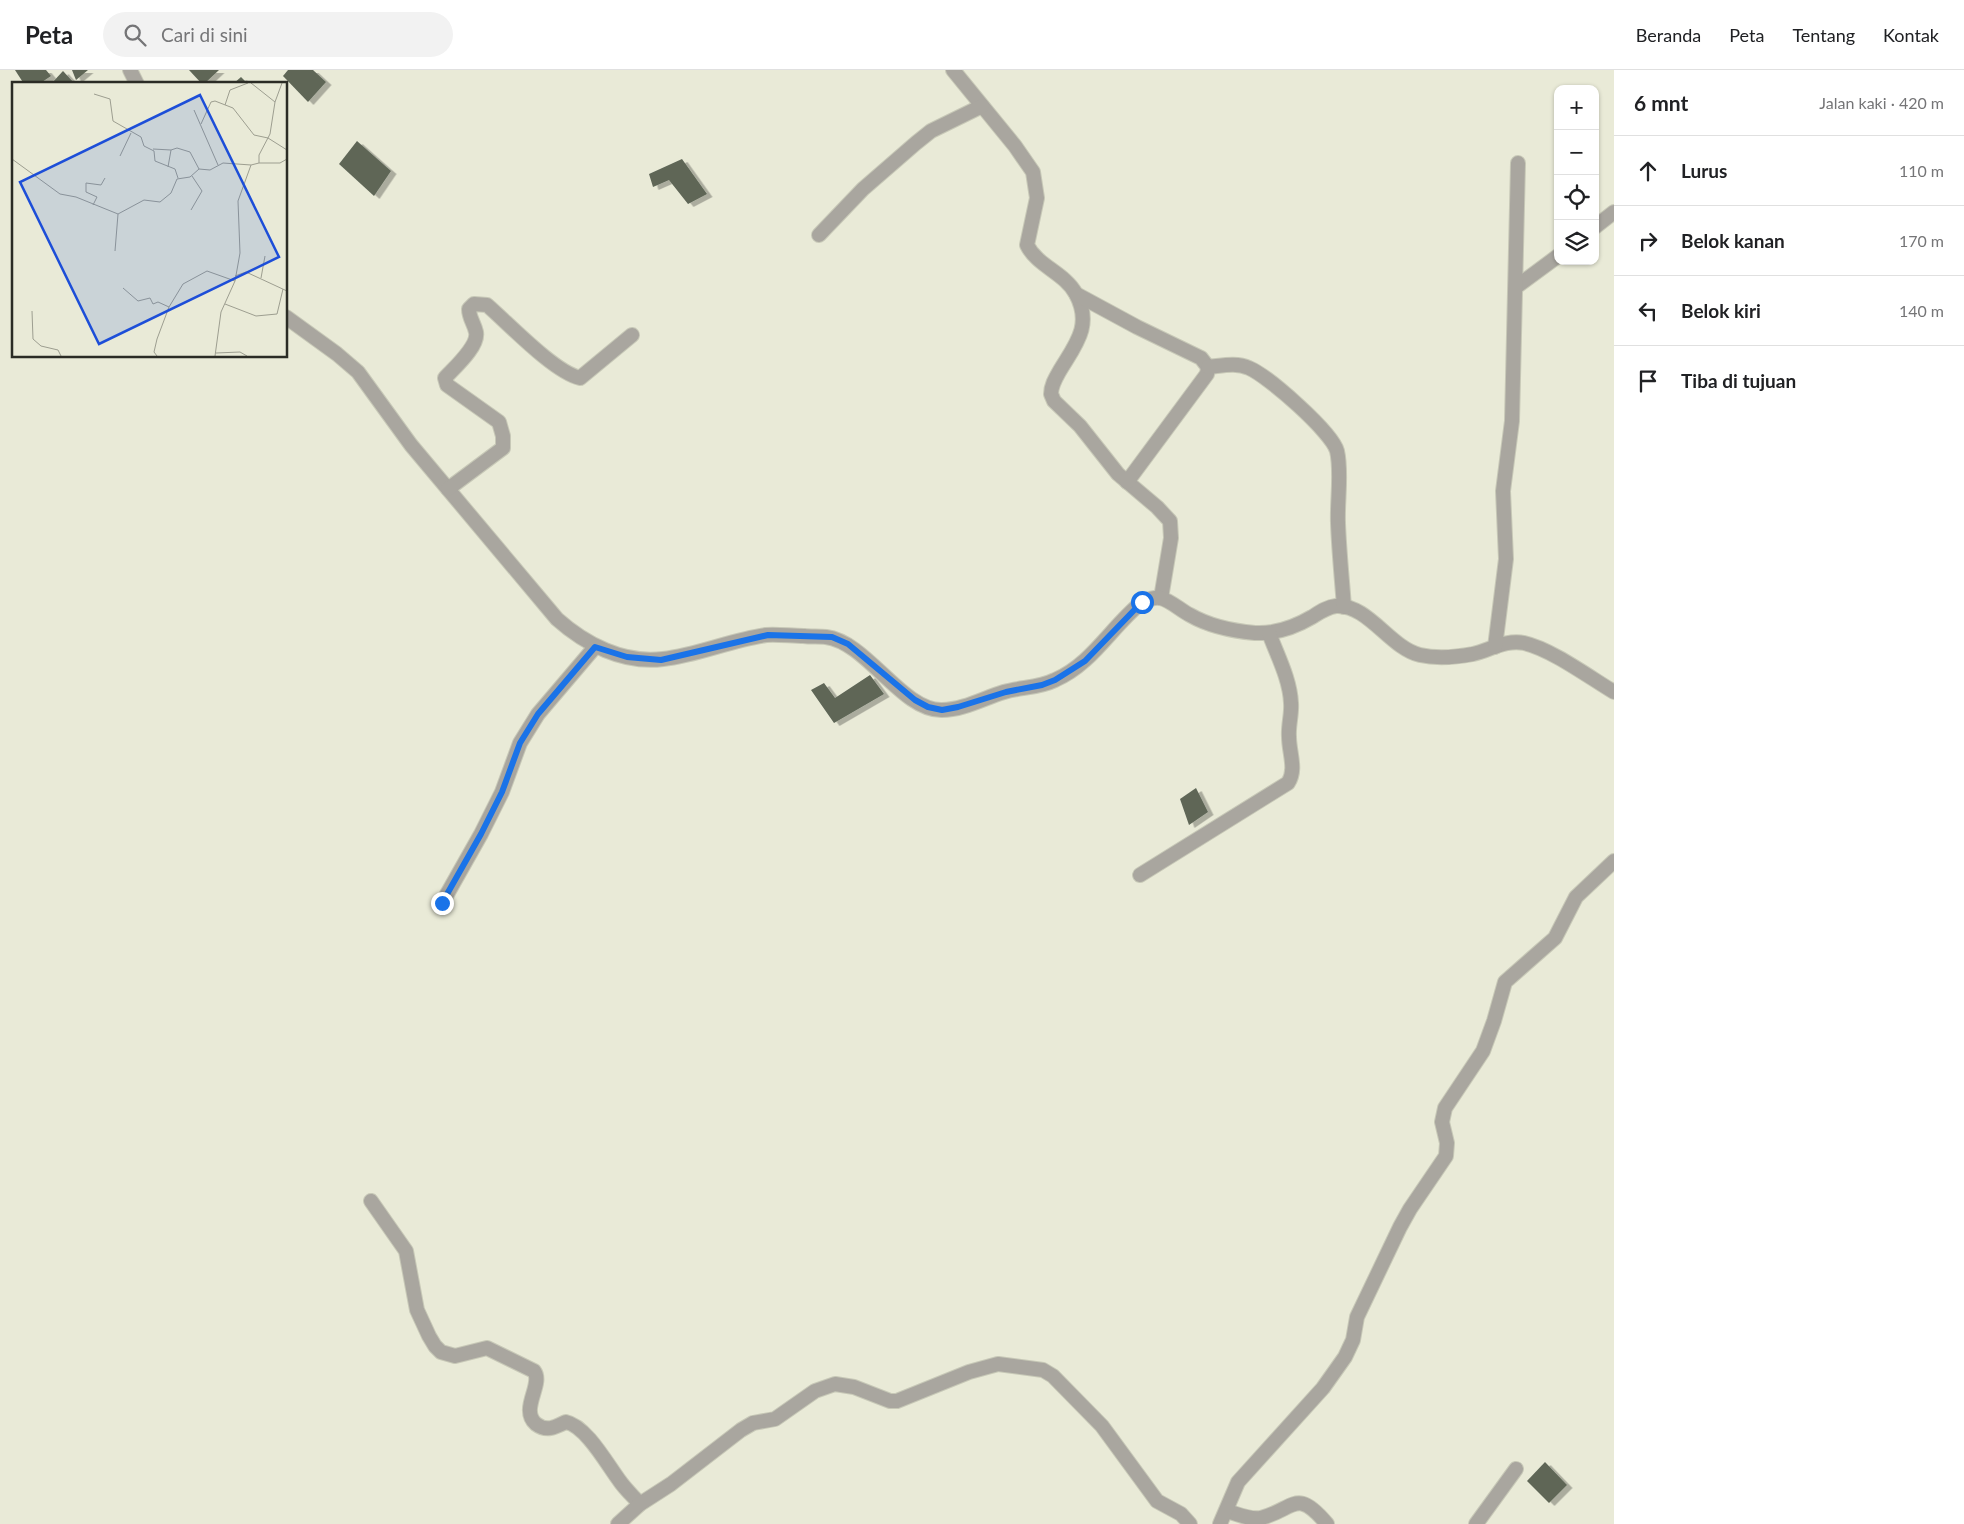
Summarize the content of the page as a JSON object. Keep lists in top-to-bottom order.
{
  "page": {
    "header": "Peta",
    "search": "Cari di sini",
    "nav": [
      "Beranda",
      "Peta",
      "Tentang",
      "Kontak"
    ],
    "heading": ["6 mnt", "Jalan kaki · 420 m"],
    "map_buttons": ["+", "−"],
    "list": [
      ["Lurus", "110 m"],
      ["Belok kanan", "170 m"],
      ["Belok kiri", "140 m"],
      "Tiba di tujuan"
    ]
  }
}
